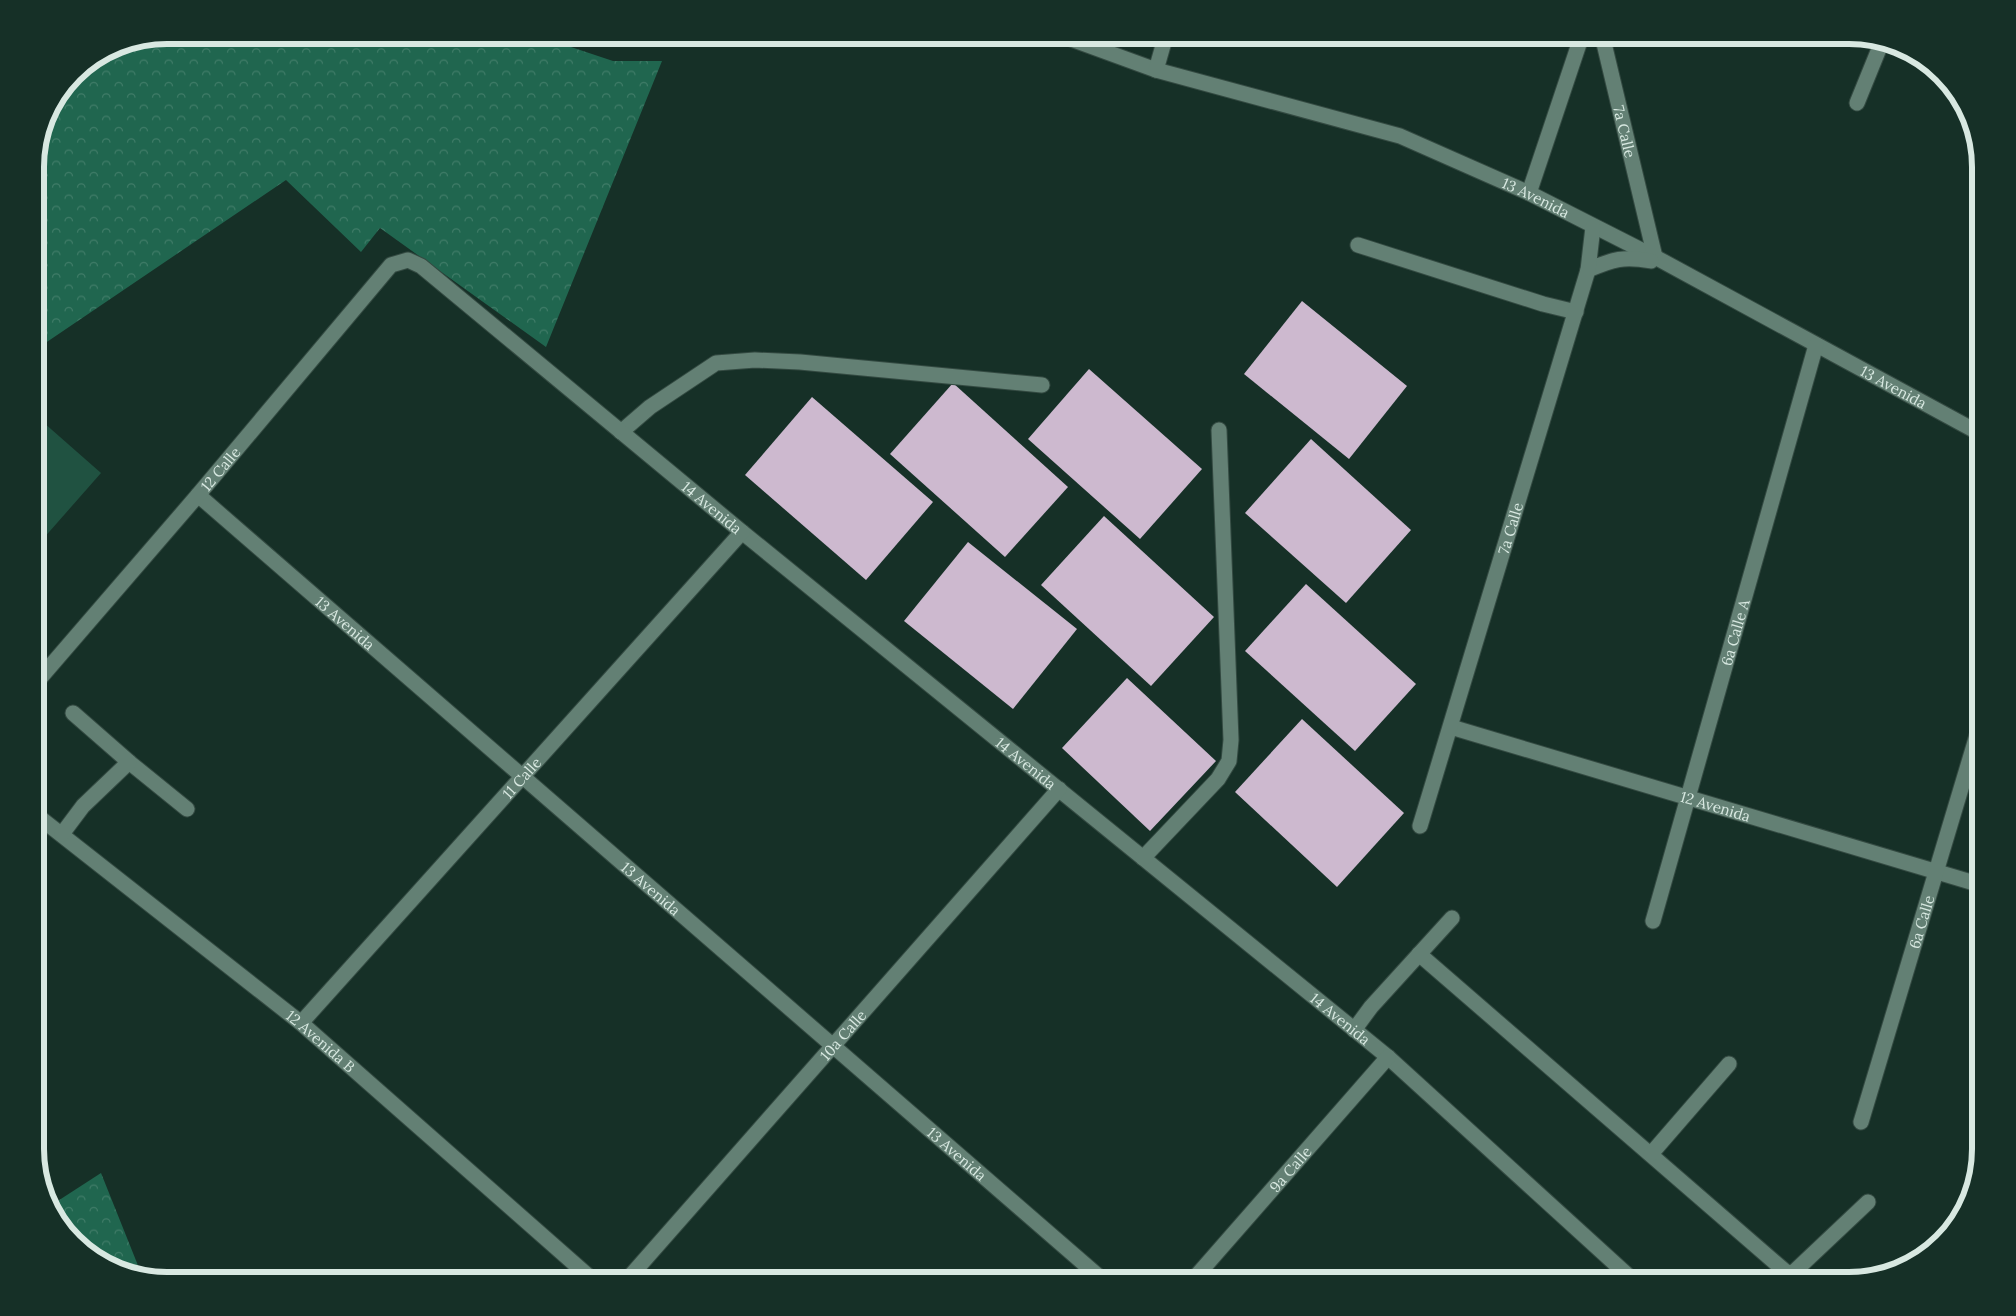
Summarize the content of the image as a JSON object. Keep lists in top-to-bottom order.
{
  "streets": {
    "street": [
      "7a Calle",
      "13 Avenida",
      "12 Calle",
      "14 Avenida",
      "6a Calle A",
      "11 Calle",
      "12 Avenida",
      "6a Calle",
      "10a Calle",
      "12 Avenida B",
      "9a Calle"
    ]
  },
  "crossings": [
    ["7a Calle", "13 Avenida"],
    ["7a Calle", "12 Avenida"],
    ["13 Avenida", "12 Calle"],
    ["13 Avenida", "6a Calle A"],
    ["13 Avenida", "11 Calle"],
    ["13 Avenida", "10a Calle"],
    ["12 Calle", "14 Avenida"],
    ["14 Avenida", "11 Calle"],
    ["14 Avenida", "10a Calle"],
    ["14 Avenida", "9a Calle"],
    ["6a Calle A", "12 Avenida"],
    ["11 Calle", "12 Avenida B"],
    ["12 Avenida", "6a Calle"]
  ]
}
